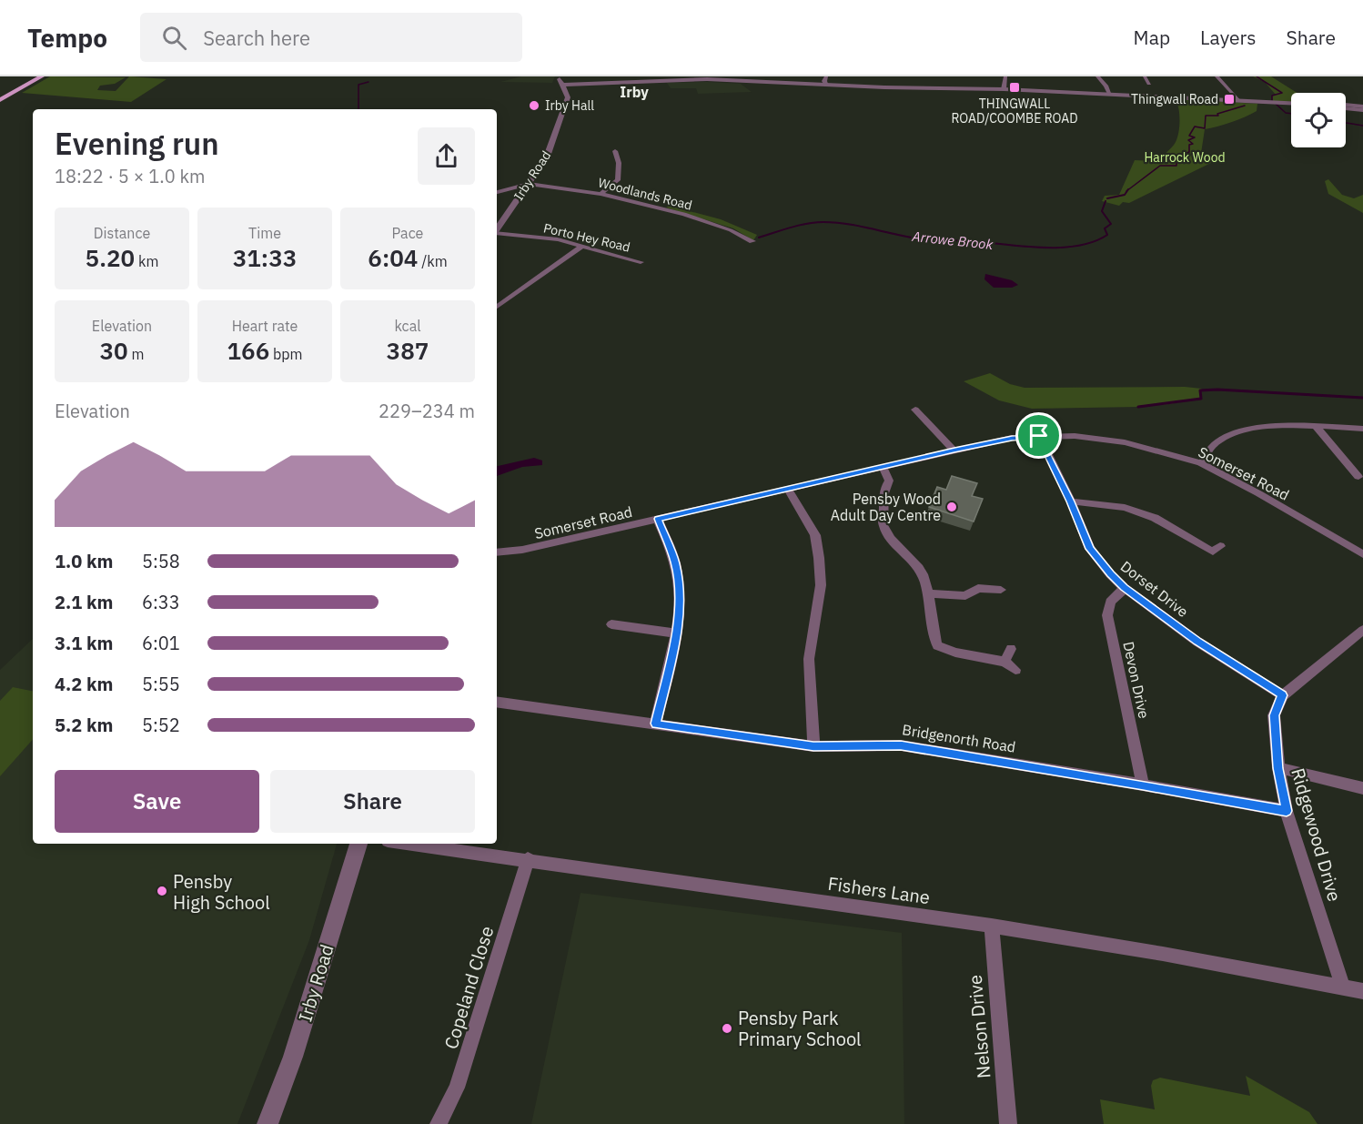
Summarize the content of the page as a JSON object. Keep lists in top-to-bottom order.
{
  "streets": {
    "street": [
      "Irby Road",
      "Woodlands Road",
      "Porto Hey Road",
      "Somerset Road",
      "Dorset Drive",
      "Devon Drive",
      "Bridgenorth Road",
      "Ridgewood Drive",
      "Fishers Lane",
      "Copeland Close",
      "Nelson Drive"
    ]
  },
  "crossings": [
    ["Irby Road", "Woodlands Road"],
    ["Somerset Road", "Dorset Drive"],
    ["Dorset Drive", "Devon Drive"],
    ["Dorset Drive", "Ridgewood Drive"],
    ["Devon Drive", "Bridgenorth Road"],
    ["Bridgenorth Road", "Ridgewood Drive"],
    ["Ridgewood Drive", "Fishers Lane"],
    ["Fishers Lane", "Copeland Close"],
    ["Fishers Lane", "Nelson Drive"]
  ],
  "districts": ["Irby"],
  "water": ["Arrowe Brook"],
  "parks": ["Harrock Wood"],
  "places": {
    "transit": ["THINGWALL ROAD/COOMBE ROAD", "Thingwall Road"],
    "other": [
      "Irby Hall",
      "Pensby Wood Adult Day Centre",
      "Pensby High School",
      "Pensby Park Primary School"
    ]
  },
  "page": {
    "header": "Tempo",
    "search": "Search here",
    "nav": ["Map", "Layers", "Share"],
    "heading": ["Evening run", "18:22 · 5 × 1.0 km"],
    "stats": [
      ["Distance", "5.20 km"],
      ["Time", "31:33"],
      ["Pace", "6:04 /km"],
      ["Elevation", "30 m"],
      ["Heart rate", "166 bpm"],
      ["kcal", "387"]
    ],
    "chart": ["Elevation", "229–234 m"],
    "list": [
      {
        "name": "1.0 km",
        "note": "5:58"
      },
      {
        "name": "2.1 km",
        "note": "6:33"
      },
      {
        "name": "3.1 km",
        "note": "6:01"
      },
      {
        "name": "4.2 km",
        "note": "5:55"
      },
      {
        "name": "5.2 km",
        "note": "5:52"
      }
    ],
    "buttons": ["Save", "Share"]
  }
}
